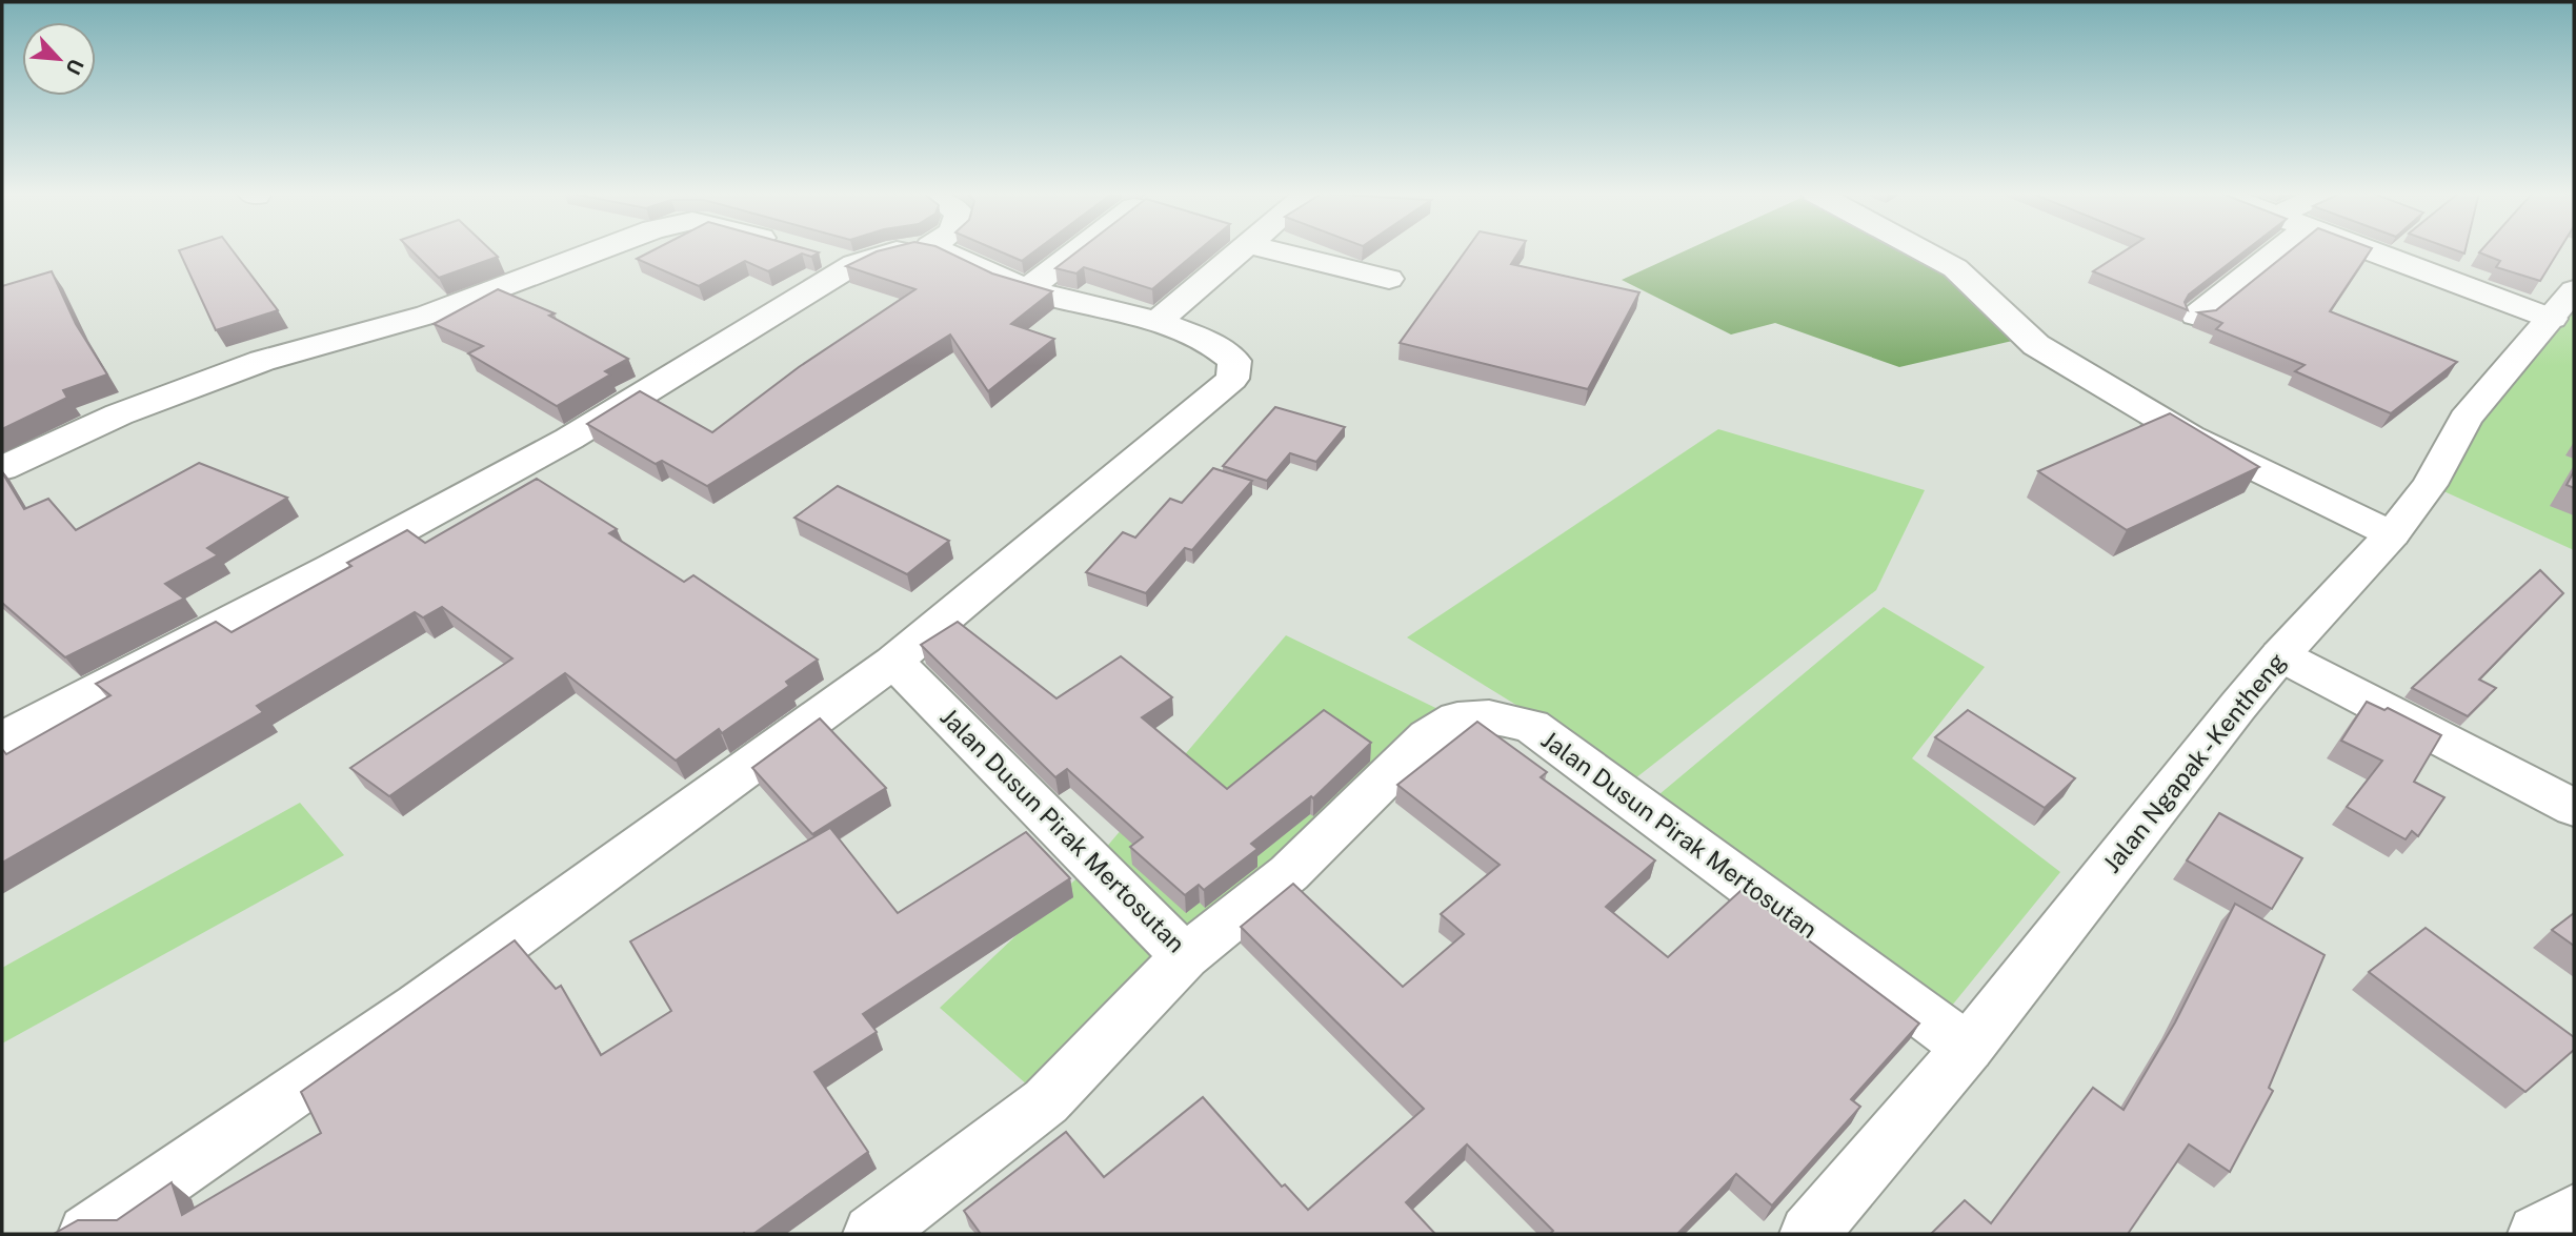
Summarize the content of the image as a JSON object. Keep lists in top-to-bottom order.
{
  "streets": {
    "street": ["Jalan Ngapak - Kentheng", "Jalan Dusun Pirak Mertosutan"]
  },
  "crossings": [
    ["Jalan Ngapak - Kentheng", "Jalan Dusun Pirak Mertosutan"]
  ],
  "north": "bottom right"
}
